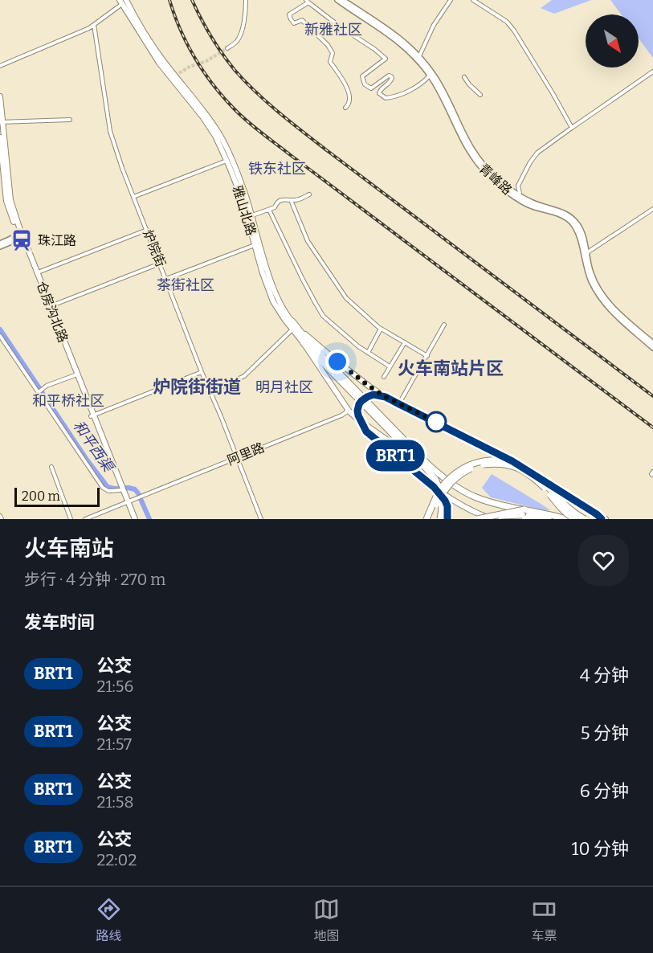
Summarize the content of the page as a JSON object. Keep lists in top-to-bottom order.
{
  "streets": {
    "highway": ["雅山北路"],
    "main road": ["青峰路", "仓房沟北路"],
    "street": ["炉院街", "阿里路"]
  },
  "crossings": [
    ["雅山北路", "阿里路"],
    ["炉院街", "阿里路"],
    ["仓房沟北路", "阿里路"]
  ],
  "districts": [
    "新雅社区",
    "铁东社区",
    "茶街社区",
    "火车南站片区",
    "炉院街街道",
    "明月社区",
    "和平桥社区"
  ],
  "water": ["和平西渠"],
  "places": {
    "station": ["珠江路"]
  },
  "lines": ["bus line BRT1"],
  "scale_bar": "200 m",
  "north": "bottom right",
  "page": {
    "on_map": "BRT1",
    "scale": "200 m",
    "heading": [
      ["火车南站", "步行 · 4 分钟 · 270 m"],
      "发车时间"
    ],
    "list": [
      {
        "mark": "BRT1",
        "name": "公交",
        "note": "21:56",
        "value": "4 分钟"
      },
      {
        "mark": "BRT1",
        "name": "公交",
        "note": "21:57",
        "value": "5 分钟"
      },
      {
        "mark": "BRT1",
        "name": "公交",
        "note": "21:58",
        "value": "6 分钟"
      },
      {
        "mark": "BRT1",
        "name": "公交",
        "note": "22:02",
        "value": "10 分钟"
      }
    ],
    "tabs": ["路线", "地图", "车票"]
  }
}
